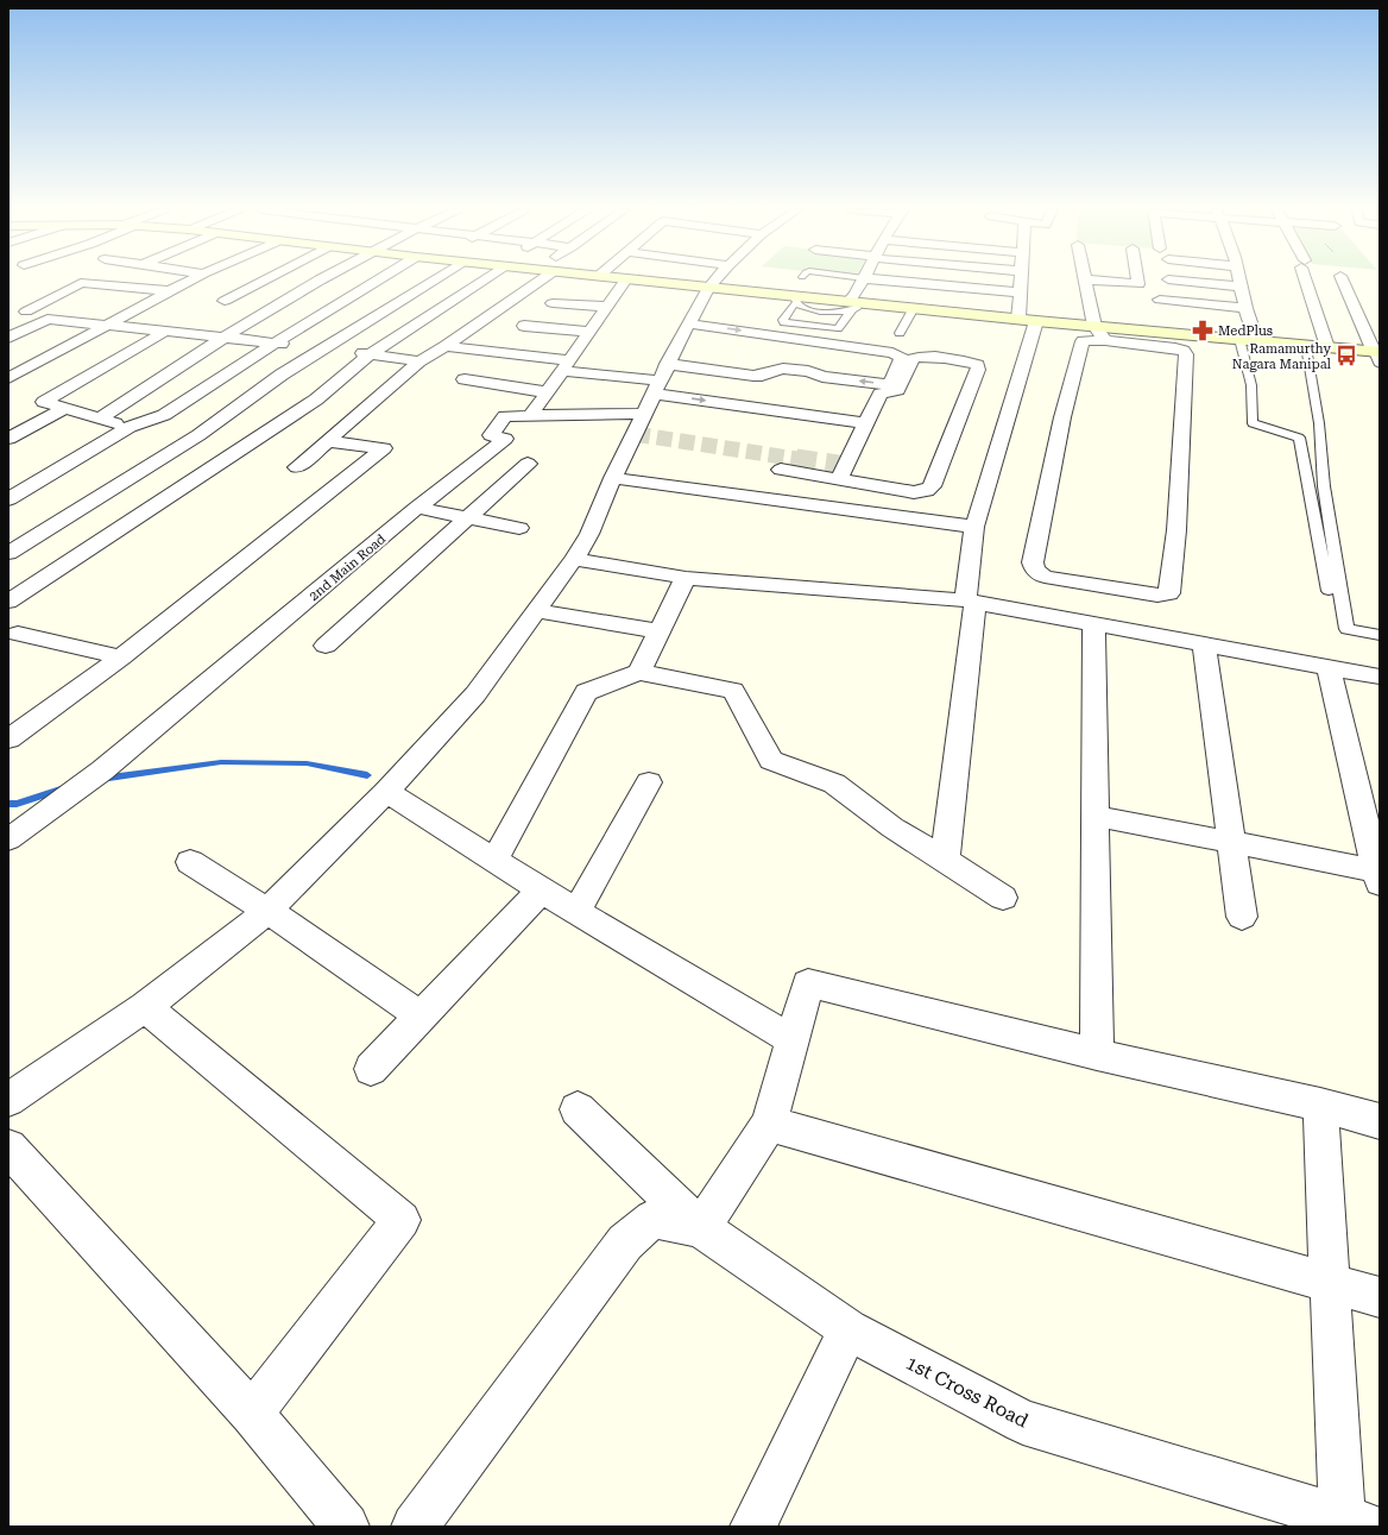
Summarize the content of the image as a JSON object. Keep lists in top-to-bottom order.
{
  "streets": {
    "street": ["2nd Main Road", "1st Cross Road"]
  },
  "places": {
    "pharmacy": ["MedPlus"],
    "bus stop": ["Ramamurthy Nagara Manipal"]
  }
}
